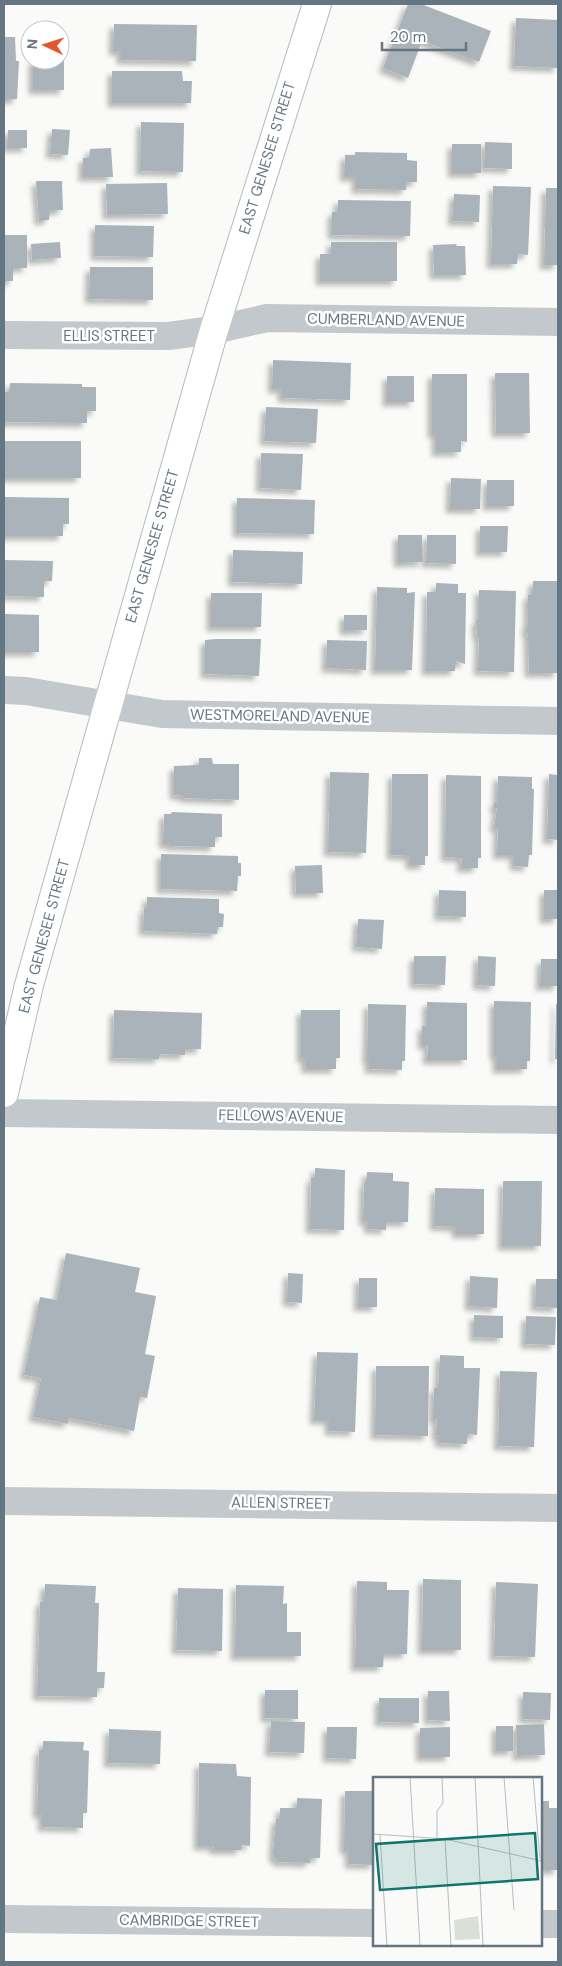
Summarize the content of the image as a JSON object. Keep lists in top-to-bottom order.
{
  "streets": {
    "main road": ["EAST GENESEE STREET"],
    "street": [
      "CUMBERLAND AVENUE",
      "ELLIS STREET",
      "WESTMORELAND AVENUE",
      "FELLOWS AVENUE",
      "ALLEN STREET",
      "CAMBRIDGE STREET"
    ]
  },
  "crossings": [
    ["EAST GENESEE STREET", "CUMBERLAND AVENUE"],
    ["EAST GENESEE STREET", "ELLIS STREET"],
    ["EAST GENESEE STREET", "WESTMORELAND AVENUE"],
    ["CUMBERLAND AVENUE", "ELLIS STREET"]
  ],
  "scale_bar": "20 m",
  "north": "left"
}
